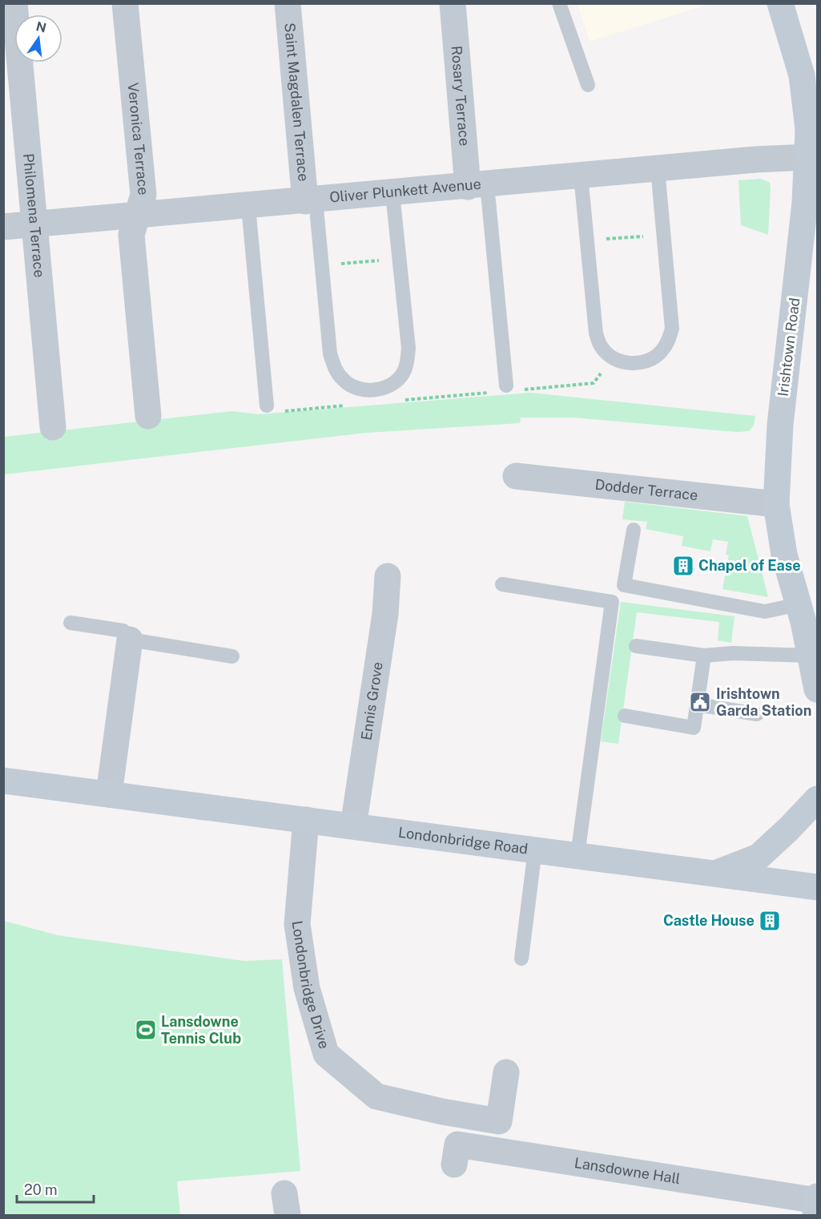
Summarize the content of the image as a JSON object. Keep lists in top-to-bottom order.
{
  "streets": {
    "main road": ["Irishtown Road", "Londonbridge Road"],
    "street": [
      "Rosary Terrace",
      "Saint Magdalen Terrace",
      "Veronica Terrace",
      "Oliver Plunkett Avenue",
      "Philomena Terrace",
      "Dodder Terrace",
      "Ennis Grove",
      "Londonbridge Drive",
      "Lansdowne Hall"
    ]
  },
  "crossings": [
    ["Rosary Terrace", "Oliver Plunkett Avenue"],
    ["Saint Magdalen Terrace", "Oliver Plunkett Avenue"],
    ["Veronica Terrace", "Oliver Plunkett Avenue"],
    ["Oliver Plunkett Avenue", "Philomena Terrace"],
    ["Oliver Plunkett Avenue", "Irishtown Road"],
    ["Irishtown Road", "Dodder Terrace"],
    ["Ennis Grove", "Londonbridge Road"],
    ["Londonbridge Road", "Londonbridge Drive"]
  ],
  "places": {
    "building": ["Chapel of Ease", "Castle House"],
    "public building": ["Irishtown Garda Station"],
    "sports": ["Lansdowne Tennis Club"]
  },
  "scale_bar": "20 m",
  "north": "top"
}
